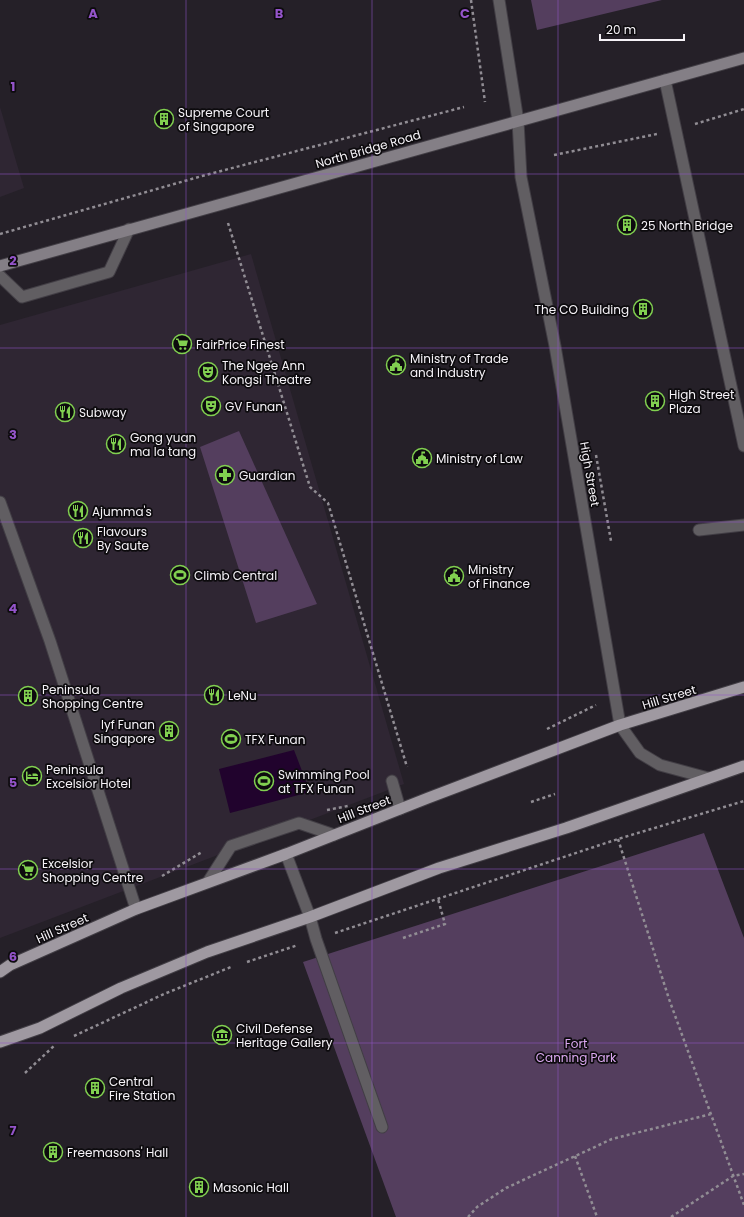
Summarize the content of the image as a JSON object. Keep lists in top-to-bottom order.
{
  "streets": {
    "main road": ["North Bridge Road", "Hill Street"],
    "street": ["High Street"]
  },
  "crossings": [
    ["North Bridge Road", "High Street"],
    ["High Street", "Hill Street"]
  ],
  "parks": ["Fort Canning Park"],
  "places": {
    "building": [
      "Supreme Court of Singapore",
      "25 North Bridge",
      "The CO Building",
      "High Street Plaza",
      "Peninsula Shopping Centre",
      "lyf Funan Singapore",
      "Central Fire Station",
      "Freemasons' Hall",
      "Masonic Hall"
    ],
    "supermarket": ["FairPrice Finest", "Excelsior Shopping Centre"],
    "public building": ["Ministry of Trade and Industry", "Ministry of Law", "Ministry of Finance"],
    "theatre": ["The Ngee Ann Kongsi Theatre", "GV Funan"],
    "restaurant": [
      "Subway",
      "Gong yuan ma la tang",
      "Ajumma's",
      "Flavours By Saute",
      "LeNu"
    ],
    "pharmacy": ["Guardian"],
    "sports": ["Climb Central", "TFX Funan", "Swimming Pool at TFX Funan"],
    "hotel": ["Peninsula Excelsior Hotel"],
    "museum": ["Civil Defense Heritage Gallery"]
  },
  "scale_bar": "20 m",
  "grid": {
    "columns": ["A", "B", "C"],
    "rows": [
      "1",
      "2",
      "3",
      "4",
      "5",
      "6",
      "7"
    ]
  }
}
